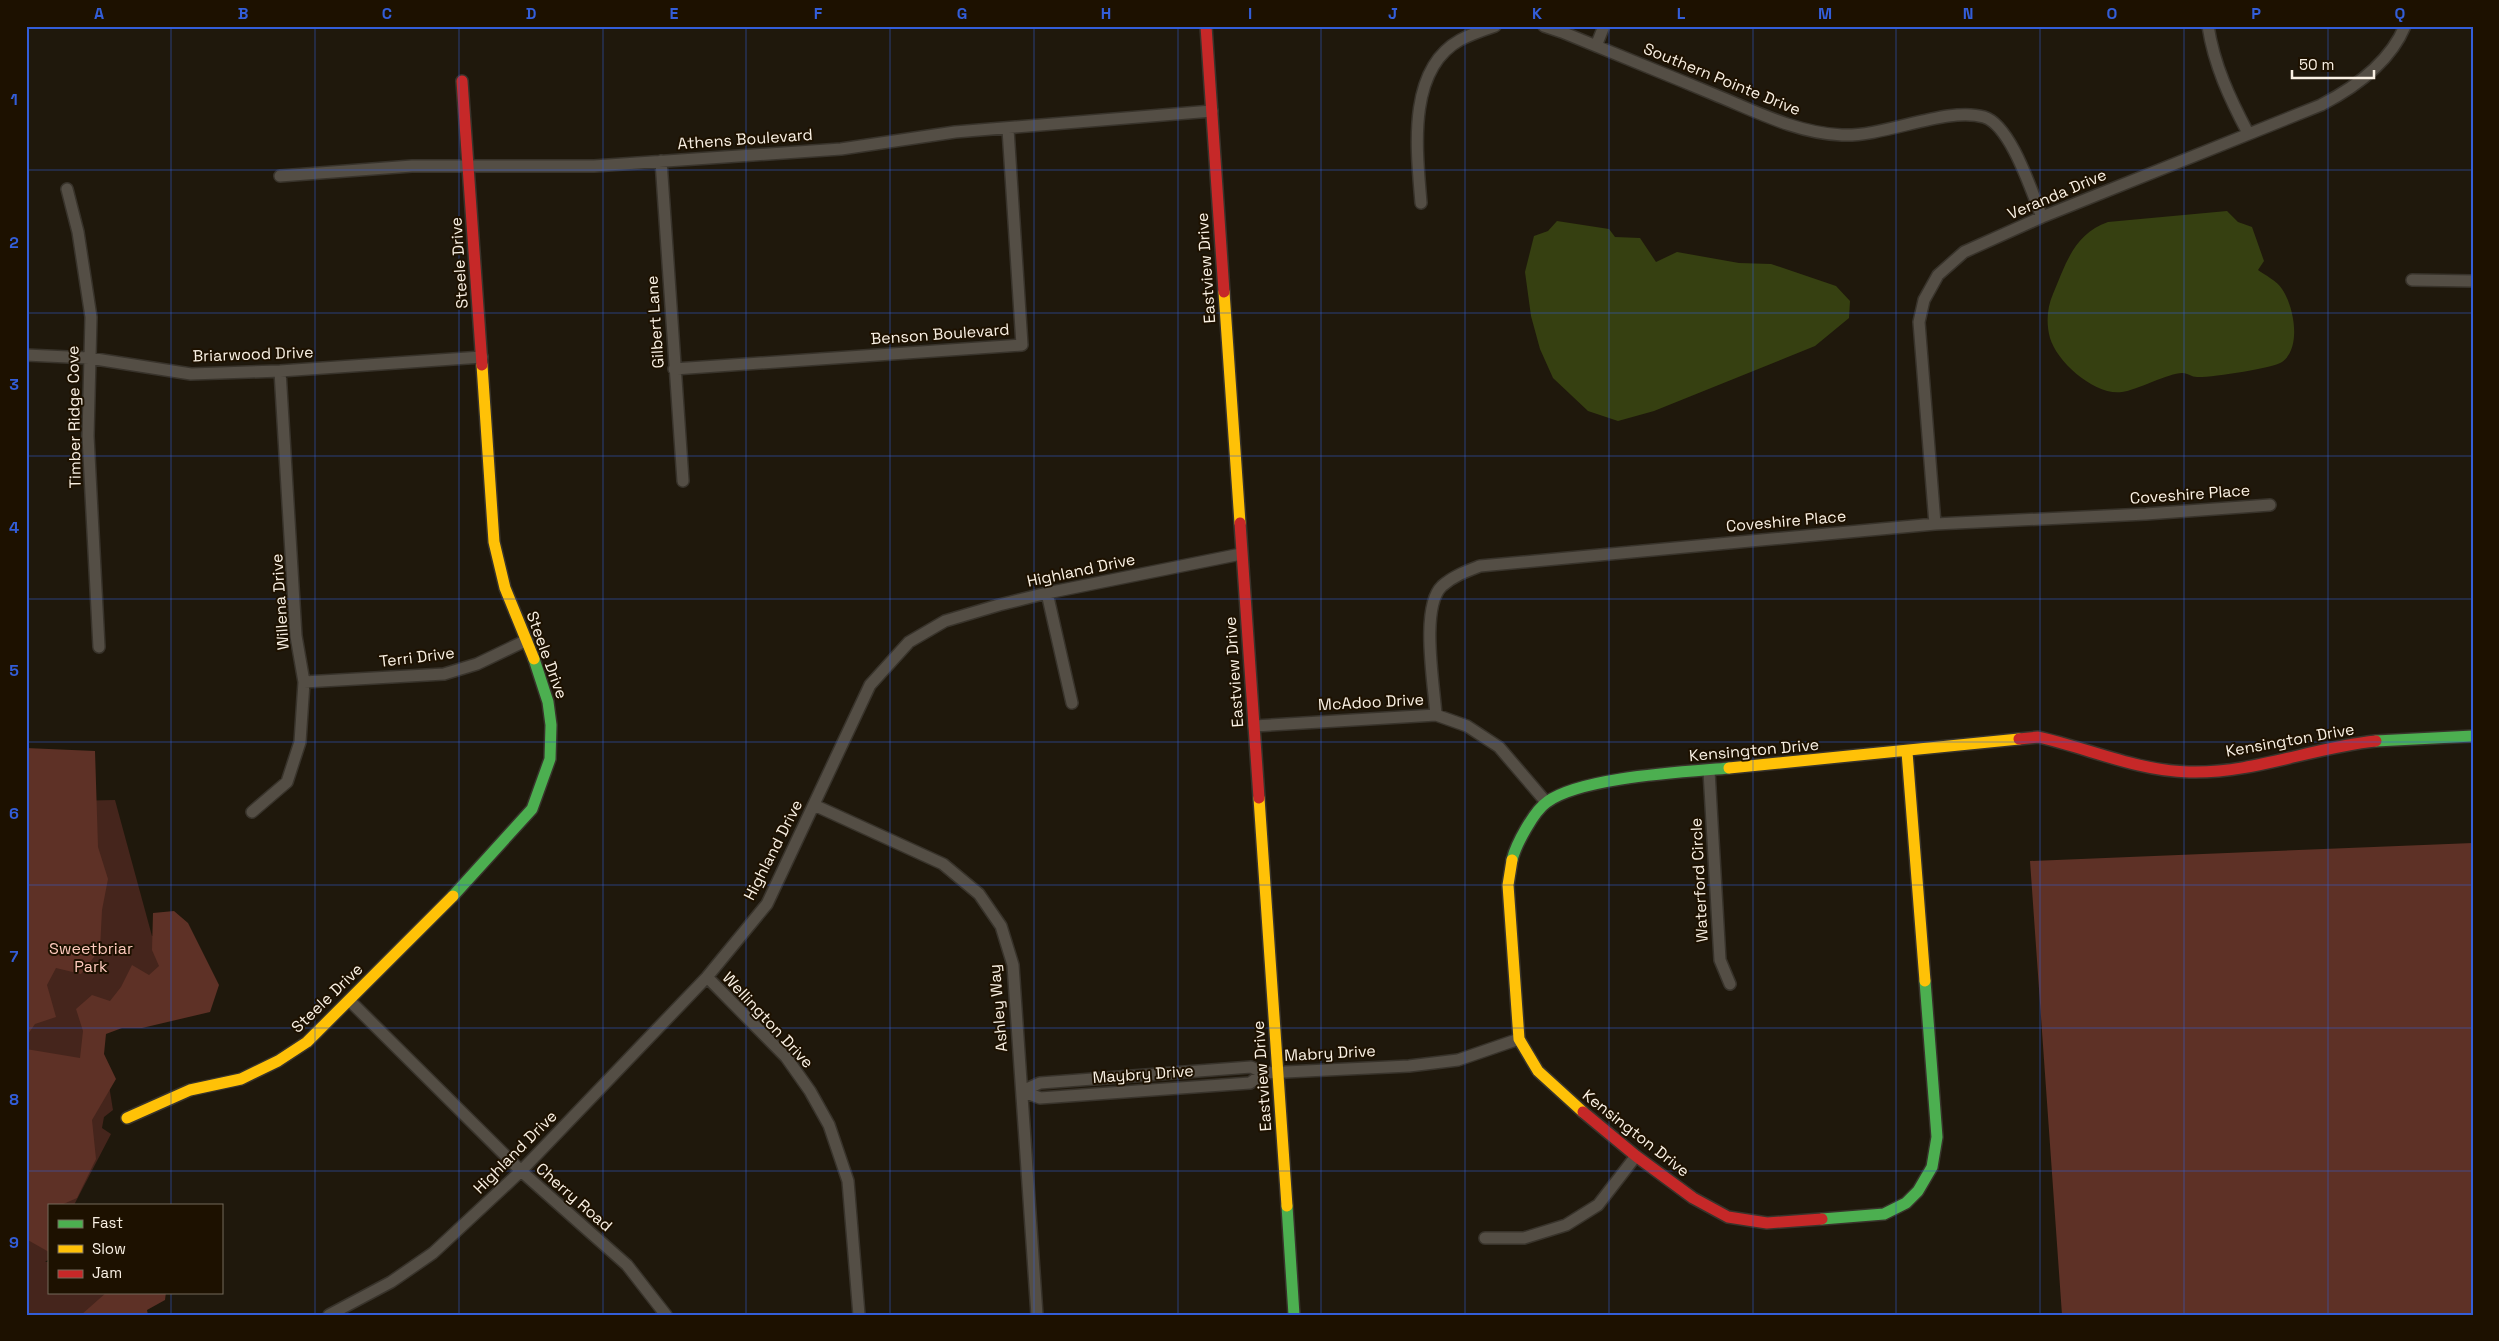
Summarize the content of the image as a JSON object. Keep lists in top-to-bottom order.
{
  "streets": {
    "street": [
      "Southern Pointe Drive",
      "Athens Boulevard",
      "Veranda Drive",
      "Steele Drive",
      "Eastview Drive",
      "Gilbert Lane",
      "Benson Boulevard",
      "Briarwood Drive",
      "Timber Ridge Cove",
      "Coveshire Place",
      "Highland Drive",
      "Willena Drive",
      "Terri Drive",
      "McAdoo Drive",
      "Kensington Drive",
      "Waterford Circle",
      "Ashley Way",
      "Wellington Drive",
      "Mabry Drive",
      "Maybry Drive",
      "Cherry Road"
    ]
  },
  "crossings": [
    ["Southern Pointe Drive", "Veranda Drive"],
    ["Athens Boulevard", "Steele Drive"],
    ["Athens Boulevard", "Eastview Drive"],
    ["Athens Boulevard", "Gilbert Lane"],
    ["Athens Boulevard", "Benson Boulevard"],
    ["Veranda Drive", "Coveshire Place"],
    ["Steele Drive", "Briarwood Drive"],
    ["Steele Drive", "Terri Drive"],
    ["Steele Drive", "Cherry Road"],
    ["Eastview Drive", "Highland Drive"],
    ["Eastview Drive", "McAdoo Drive"],
    ["Eastview Drive", "Mabry Drive"],
    ["Gilbert Lane", "Benson Boulevard"],
    ["Briarwood Drive", "Timber Ridge Cove"],
    ["Briarwood Drive", "Willena Drive"],
    ["Coveshire Place", "McAdoo Drive"],
    ["Highland Drive", "Ashley Way"],
    ["Highland Drive", "Wellington Drive"],
    ["Highland Drive", "Cherry Road"],
    ["Willena Drive", "Terri Drive"],
    ["McAdoo Drive", "Kensington Drive"],
    ["Kensington Drive", "Waterford Circle"],
    ["Kensington Drive", "Mabry Drive"],
    ["Ashley Way", "Maybry Drive"],
    ["Mabry Drive", "Maybry Drive"]
  ],
  "parks": ["Sweetbriar Park"],
  "legend": ["Fast", "Slow", "Jam"],
  "scale_bar": "50 m",
  "grid": {
    "columns": [
      "A",
      "B",
      "C",
      "D",
      "E",
      "F",
      "G",
      "H",
      "I",
      "J",
      "K",
      "L",
      "M",
      "N",
      "O",
      "P",
      "Q"
    ],
    "rows": [
      "1",
      "2",
      "3",
      "4",
      "5",
      "6",
      "7",
      "8",
      "9"
    ]
  }
}
